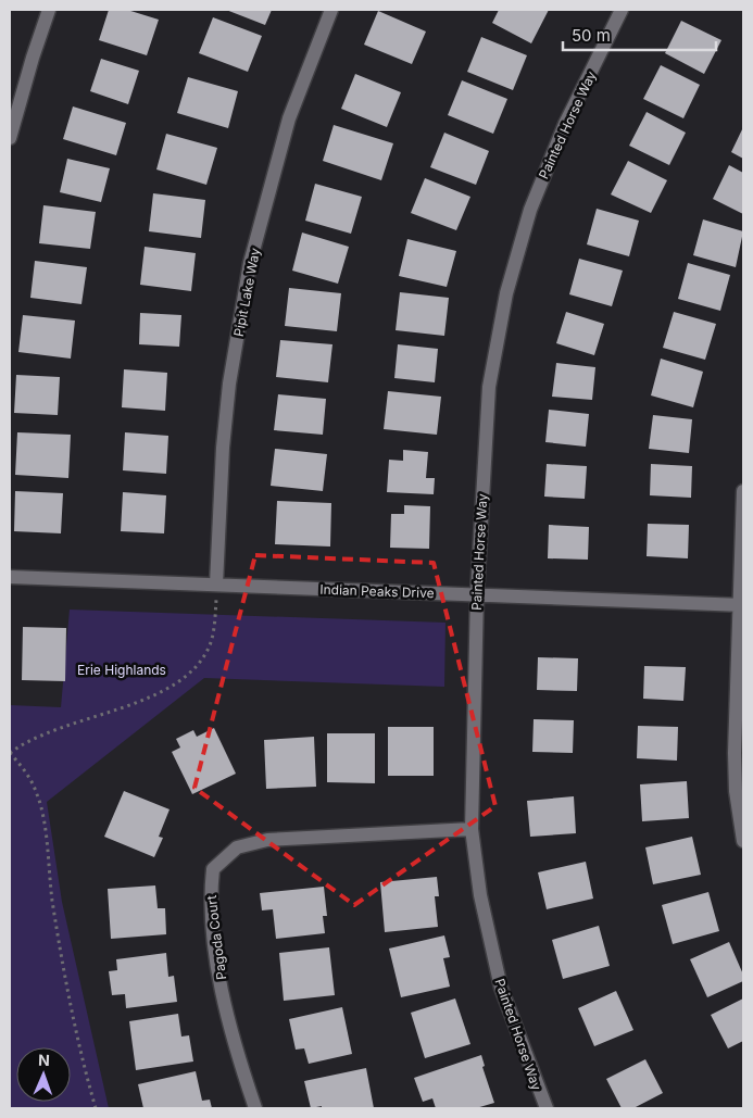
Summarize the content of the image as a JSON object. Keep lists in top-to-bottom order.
{
  "streets": {
    "street": [
      "Painted Horse Way",
      "Pipit Lake Way",
      "Indian Peaks Drive",
      "Pagoda Court"
    ]
  },
  "crossings": [
    ["Painted Horse Way", "Indian Peaks Drive"],
    ["Painted Horse Way", "Pagoda Court"],
    ["Pipit Lake Way", "Indian Peaks Drive"]
  ],
  "parks": ["Erie Highlands"],
  "scale_bar": "50 m",
  "north": "top"
}
